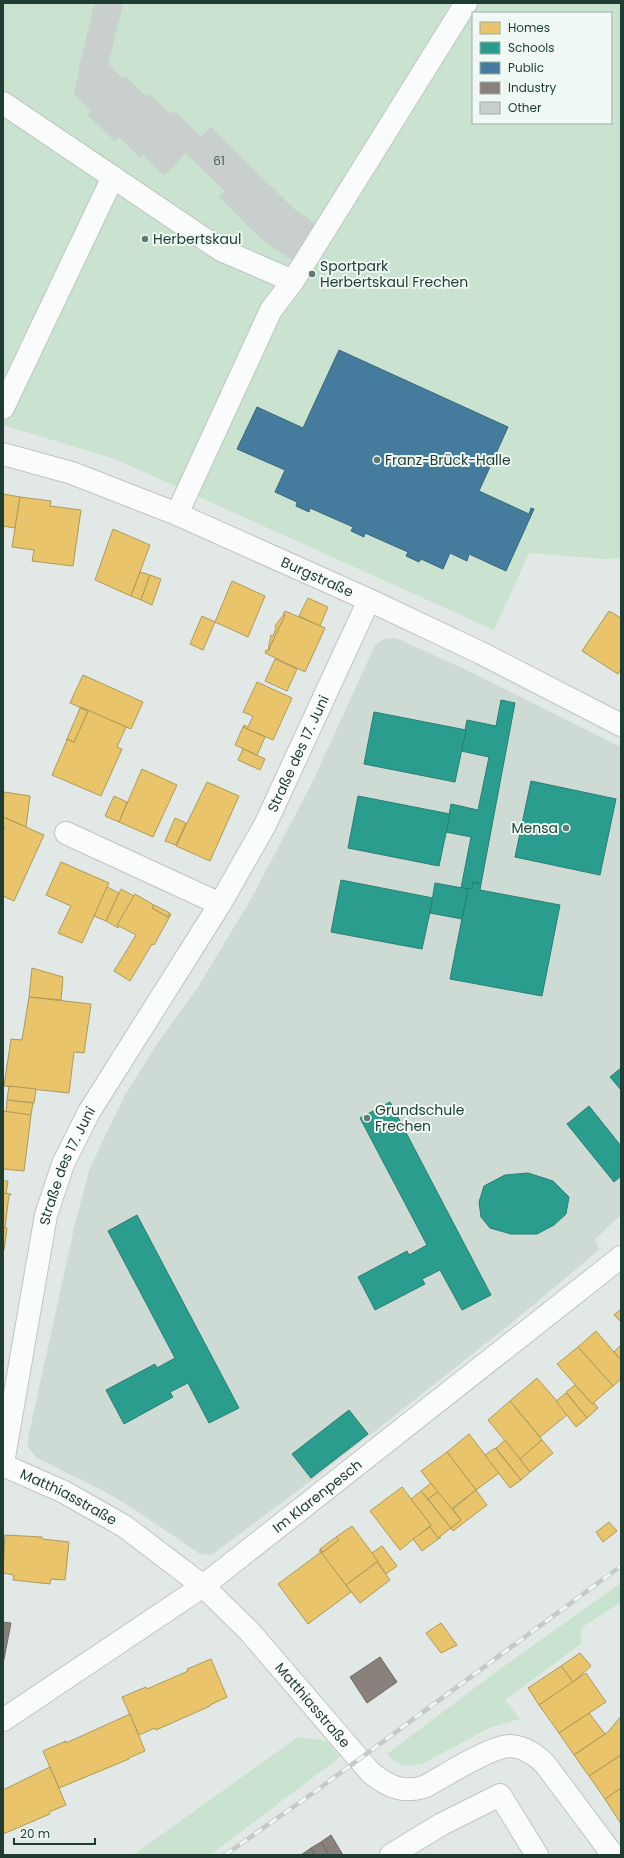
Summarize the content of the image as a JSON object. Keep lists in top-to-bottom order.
{
  "streets": {
    "street": [
      "Burgstraße",
      "Straße des 17. Juni",
      "Matthiasstraße",
      "Im Klarenpesch"
    ]
  },
  "crossings": [
    ["Burgstraße", "Straße des 17. Juni"],
    ["Straße des 17. Juni", "Matthiasstraße"],
    ["Matthiasstraße", "Im Klarenpesch"]
  ],
  "places": [
    "Herbertskaul",
    "Sportpark Herbertskaul Frechen",
    "Franz-Brück-Halle",
    "Mensa",
    "Grundschule Frechen"
  ],
  "house_numbers": ["61"],
  "legend": [
    "Homes",
    "Schools",
    "Public",
    "Industry",
    "Other"
  ],
  "scale_bar": "20 m"
}
